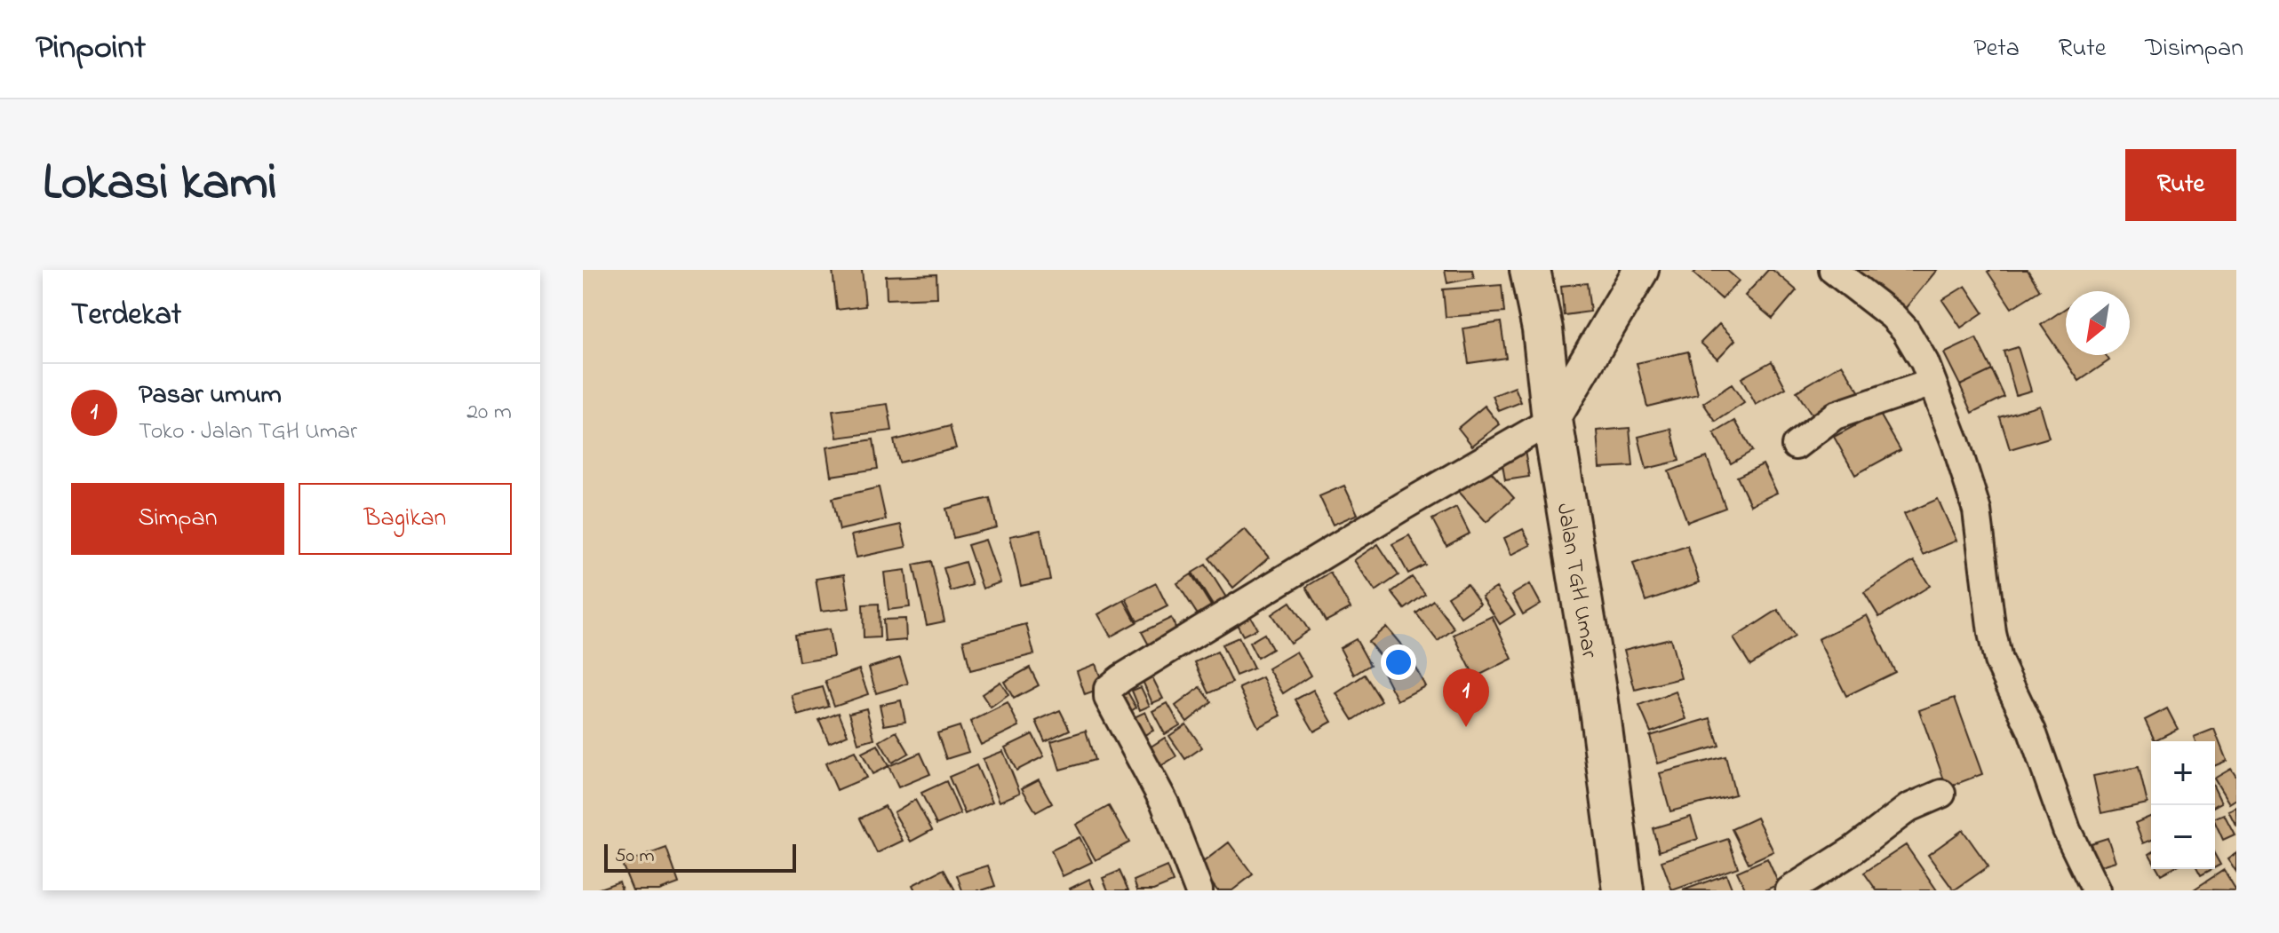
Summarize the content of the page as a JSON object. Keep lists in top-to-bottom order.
{
  "streets": {
    "main road": ["Jalan TGH Umar"]
  },
  "scale_bar": "50 m",
  "north": "bottom left",
  "page": {
    "header": "Pinpoint",
    "nav": ["Peta", "Rute", "Disimpan"],
    "title": "Lokasi kami",
    "buttons": [
      "Rute",
      ["Simpan", "Bagikan"]
    ],
    "heading": "Terdekat",
    "list": [
      {
        "mark": "1",
        "name": "Pasar umum",
        "note": "Toko · Jalan TGH Umar",
        "value": "20 m"
      }
    ],
    "pins": "1",
    "map_buttons": ["+", "−"],
    "scale": "50 m"
  }
}
